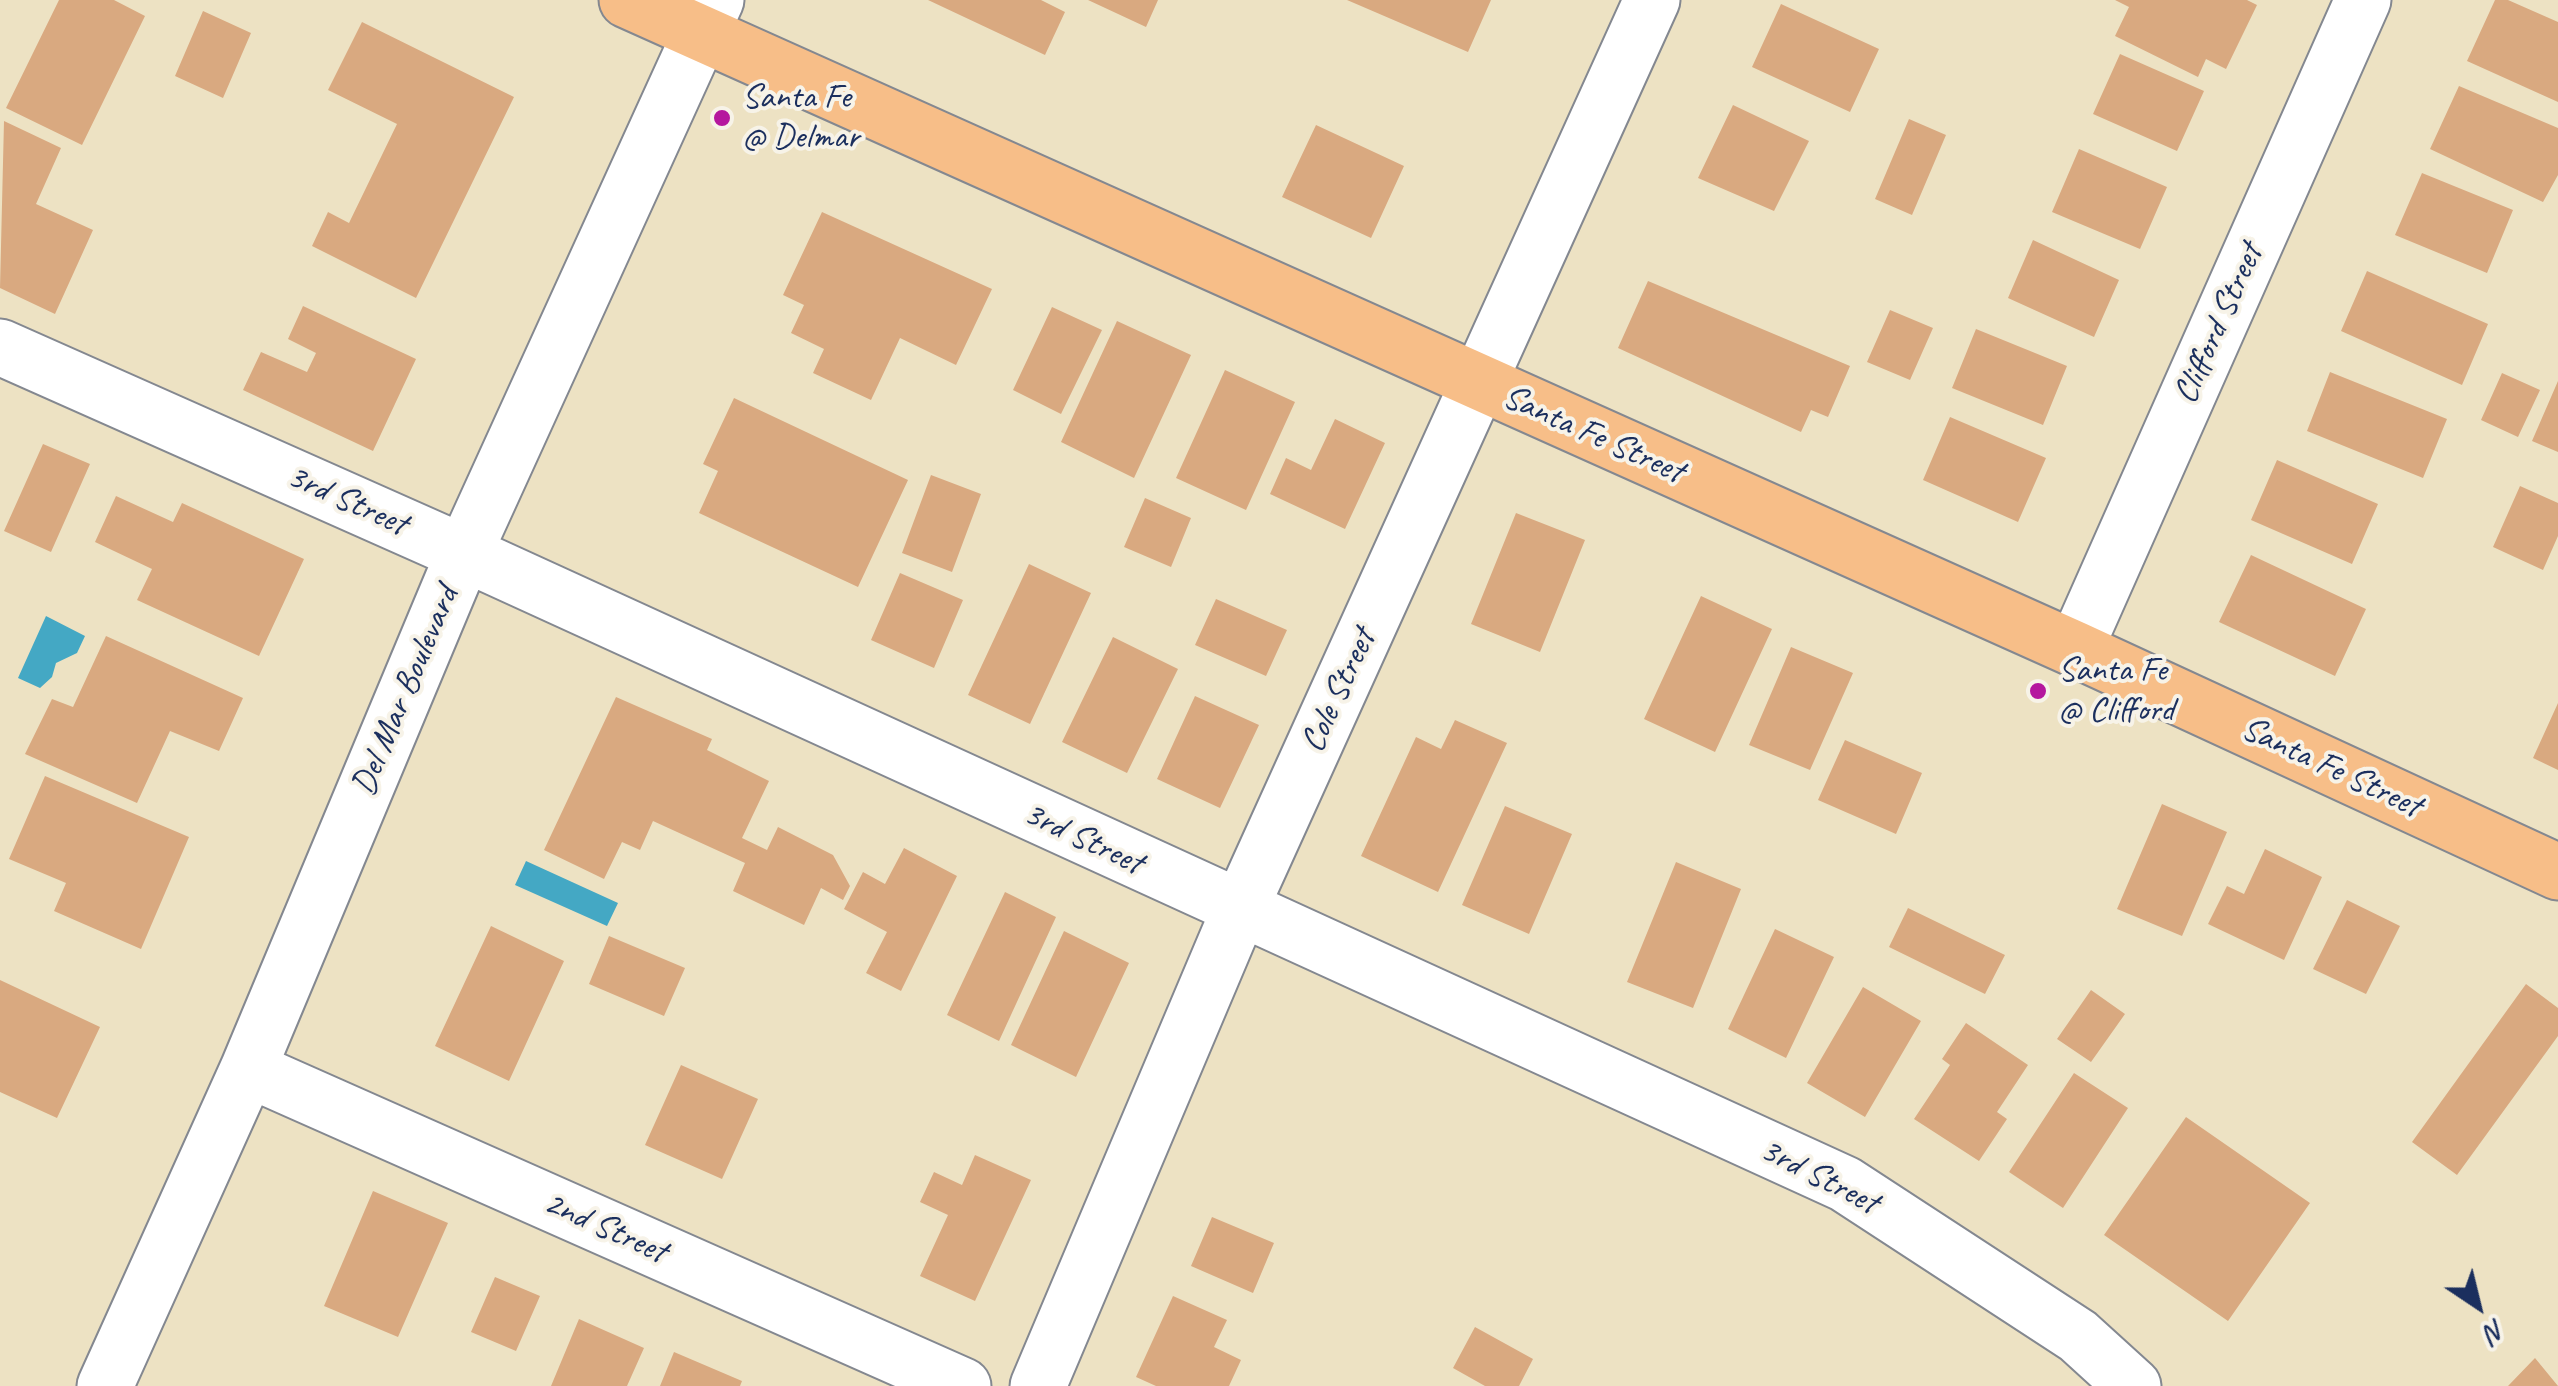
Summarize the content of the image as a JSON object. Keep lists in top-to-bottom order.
{
  "streets": {
    "main road": ["Santa Fe Street"],
    "street": [
      "Clifford Street",
      "3rd Street",
      "Del Mar Boulevard",
      "Cole Street",
      "2nd Street"
    ]
  },
  "crossings": [
    ["Clifford Street", "Santa Fe Street"],
    ["Santa Fe Street", "Del Mar Boulevard"],
    ["Santa Fe Street", "Cole Street"],
    ["3rd Street", "Del Mar Boulevard"],
    ["3rd Street", "Cole Street"],
    ["Del Mar Boulevard", "2nd Street"]
  ],
  "places": ["Santa Fe @ Delmar", "Santa Fe @ Clifford"],
  "north": "bottom right"
}
